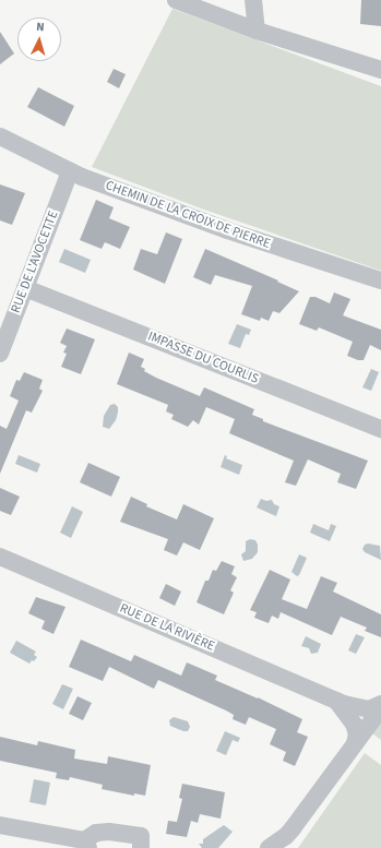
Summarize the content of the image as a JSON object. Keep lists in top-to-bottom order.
{
  "streets": {
    "street": [
      "CHEMIN DE LA CROIX DE PIERRE",
      "RUE DE L'AVOCETTE",
      "IMPASSE DU COURLIS",
      "RUE DE LA RIVIÈRE"
    ]
  },
  "crossings": [
    ["CHEMIN DE LA CROIX DE PIERRE", "RUE DE L'AVOCETTE"],
    ["RUE DE L'AVOCETTE", "IMPASSE DU COURLIS"]
  ],
  "north": "top"
}
